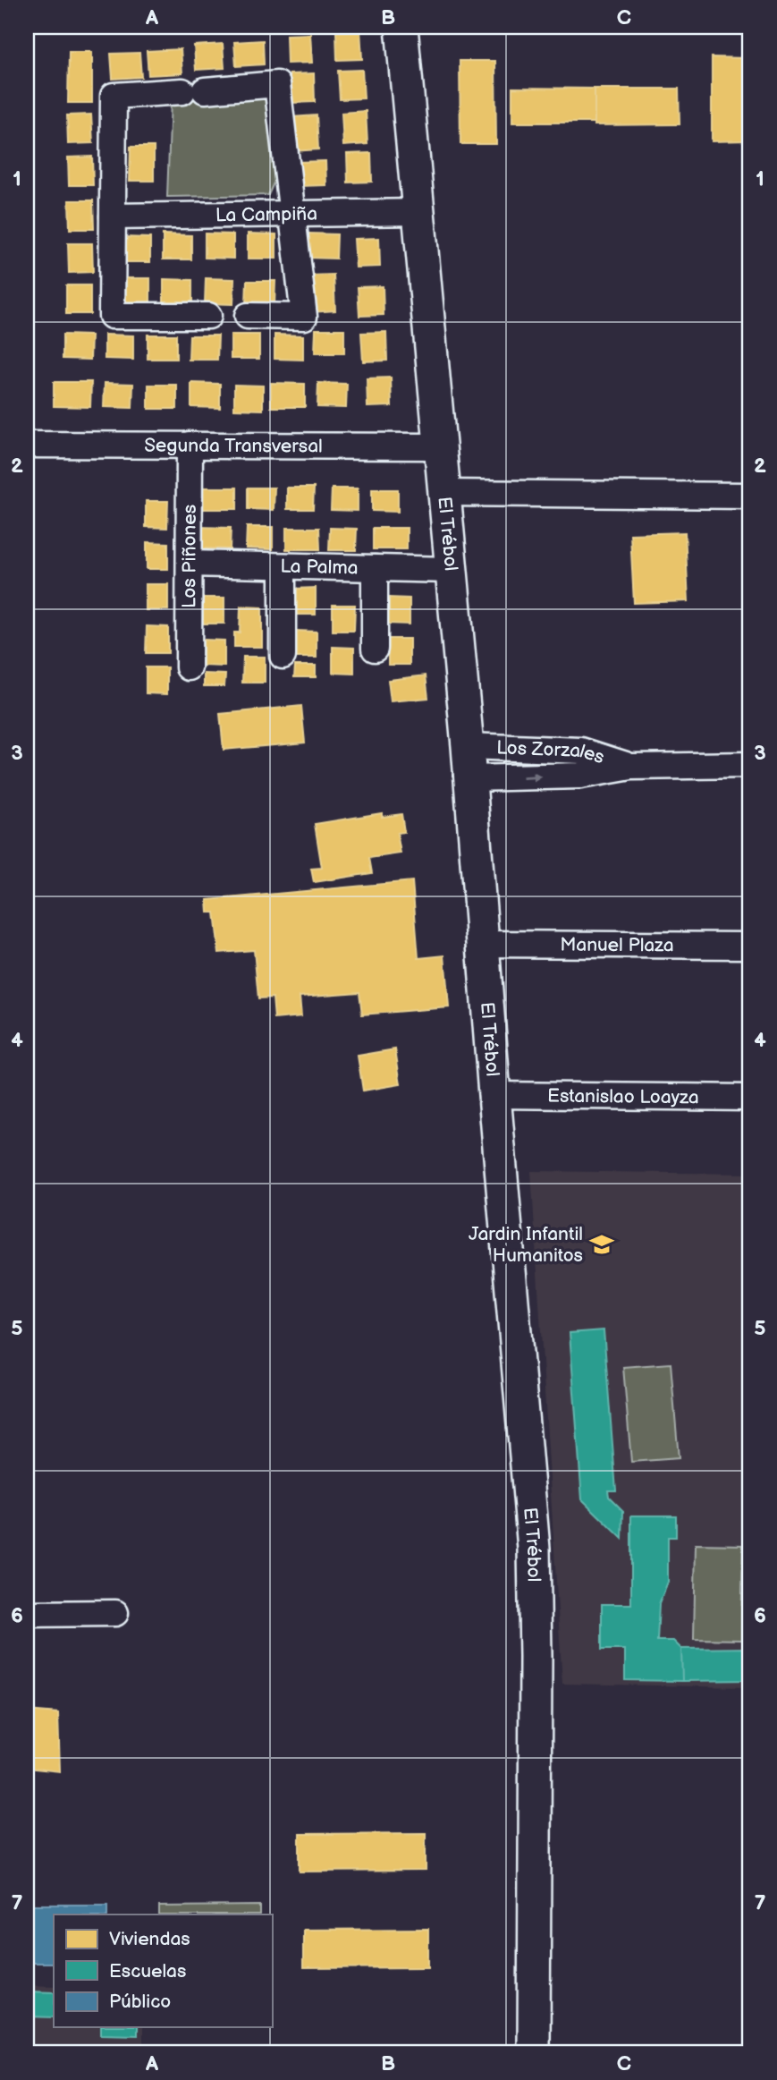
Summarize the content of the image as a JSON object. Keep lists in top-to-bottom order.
{
  "streets": {
    "main road": ["El Trébol"],
    "street": [
      "La Campiña",
      "Segunda Transversal",
      "Los Piñones",
      "La Palma",
      "Los Zorzales",
      "Manuel Plaza",
      "Estanislao Loayza"
    ]
  },
  "crossings": [
    ["La Campiña", "El Trébol"],
    ["Segunda Transversal", "El Trébol"],
    ["Segunda Transversal", "Los Piñones"],
    ["El Trébol", "La Palma"],
    ["El Trébol", "Los Zorzales"],
    ["El Trébol", "Manuel Plaza"],
    ["El Trébol", "Estanislao Loayza"],
    ["Los Piñones", "La Palma"]
  ],
  "places": {
    "school or university": ["Jardin Infantil Humanitos"]
  },
  "legend": ["Viviendas", "Escuelas", "Público"],
  "grid": {
    "columns": ["A", "B", "C"],
    "rows": [
      "1",
      "2",
      "3",
      "4",
      "5",
      "6",
      "7"
    ]
  }
}
